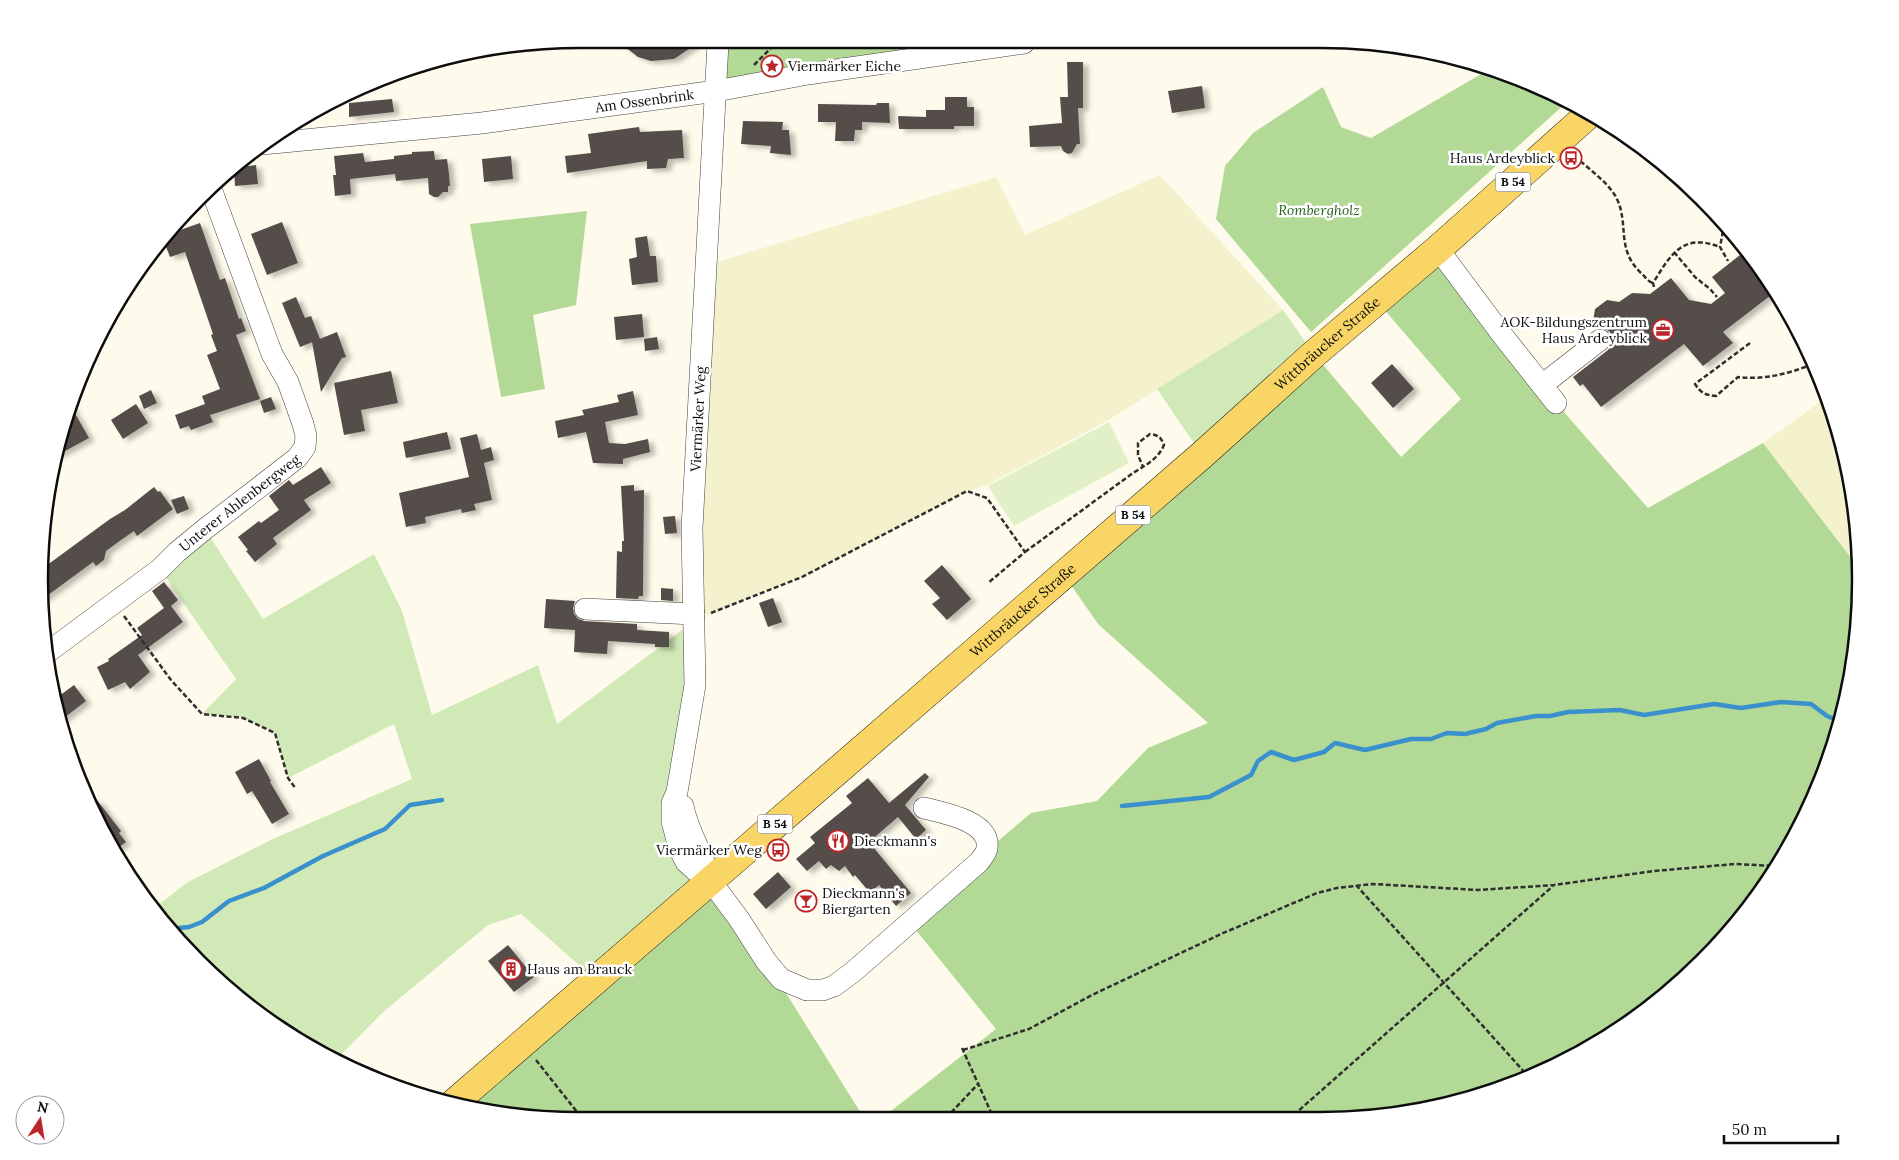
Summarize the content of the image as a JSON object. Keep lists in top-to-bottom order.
{
  "streets": {
    "main road": ["B 54", "Wittbräucker Straße"],
    "street": ["Am Ossenbrink", "Viermärker Weg", "Unterer Ahlenbergweg"]
  },
  "crossings": [
    ["Am Ossenbrink", "Viermärker Weg"],
    ["Wittbräucker Straße", "Viermärker Weg"]
  ],
  "parks": ["Rombergholz"],
  "places": {
    "place": ["Viermärker Eiche"],
    "bus stop": ["Haus Ardeyblick", "Viermärker Weg"],
    "office": ["AOK-Bildungszentrum Haus Ardeyblick"],
    "restaurant": ["Dieckmann's"],
    "bar": ["Dieckmann's Biergarten"],
    "building": ["Haus am Brauck"]
  },
  "scale_bar": "50 m",
  "north": "top"
}
